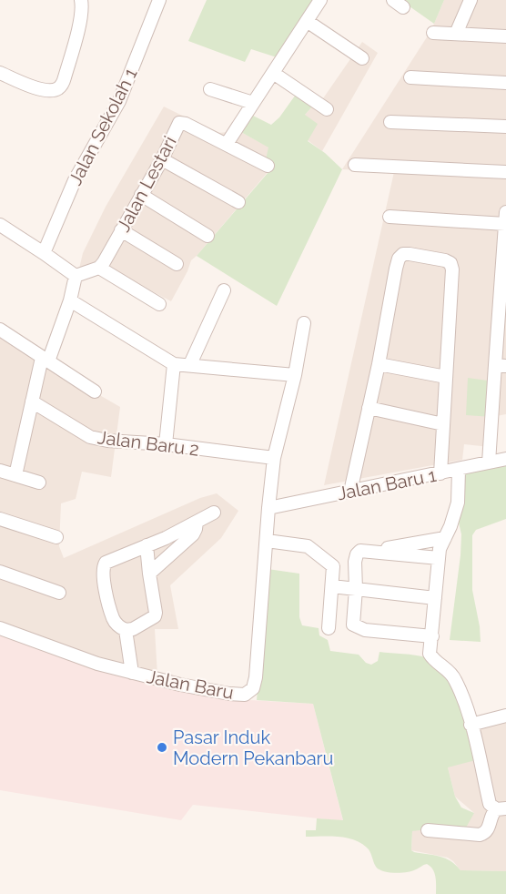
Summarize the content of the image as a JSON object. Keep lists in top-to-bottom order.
{
  "streets": {
    "street": [
      "Jalan Sekolah 1",
      "Jalan Lestari",
      "Jalan Baru 2",
      "Jalan Baru 1",
      "Jalan Baru"
    ]
  },
  "crossings": [
    ["Jalan Baru 2", "Jalan Baru"],
    ["Jalan Baru 1", "Jalan Baru"]
  ],
  "places": ["Pasar Induk Modern Pekanbaru"]
}
